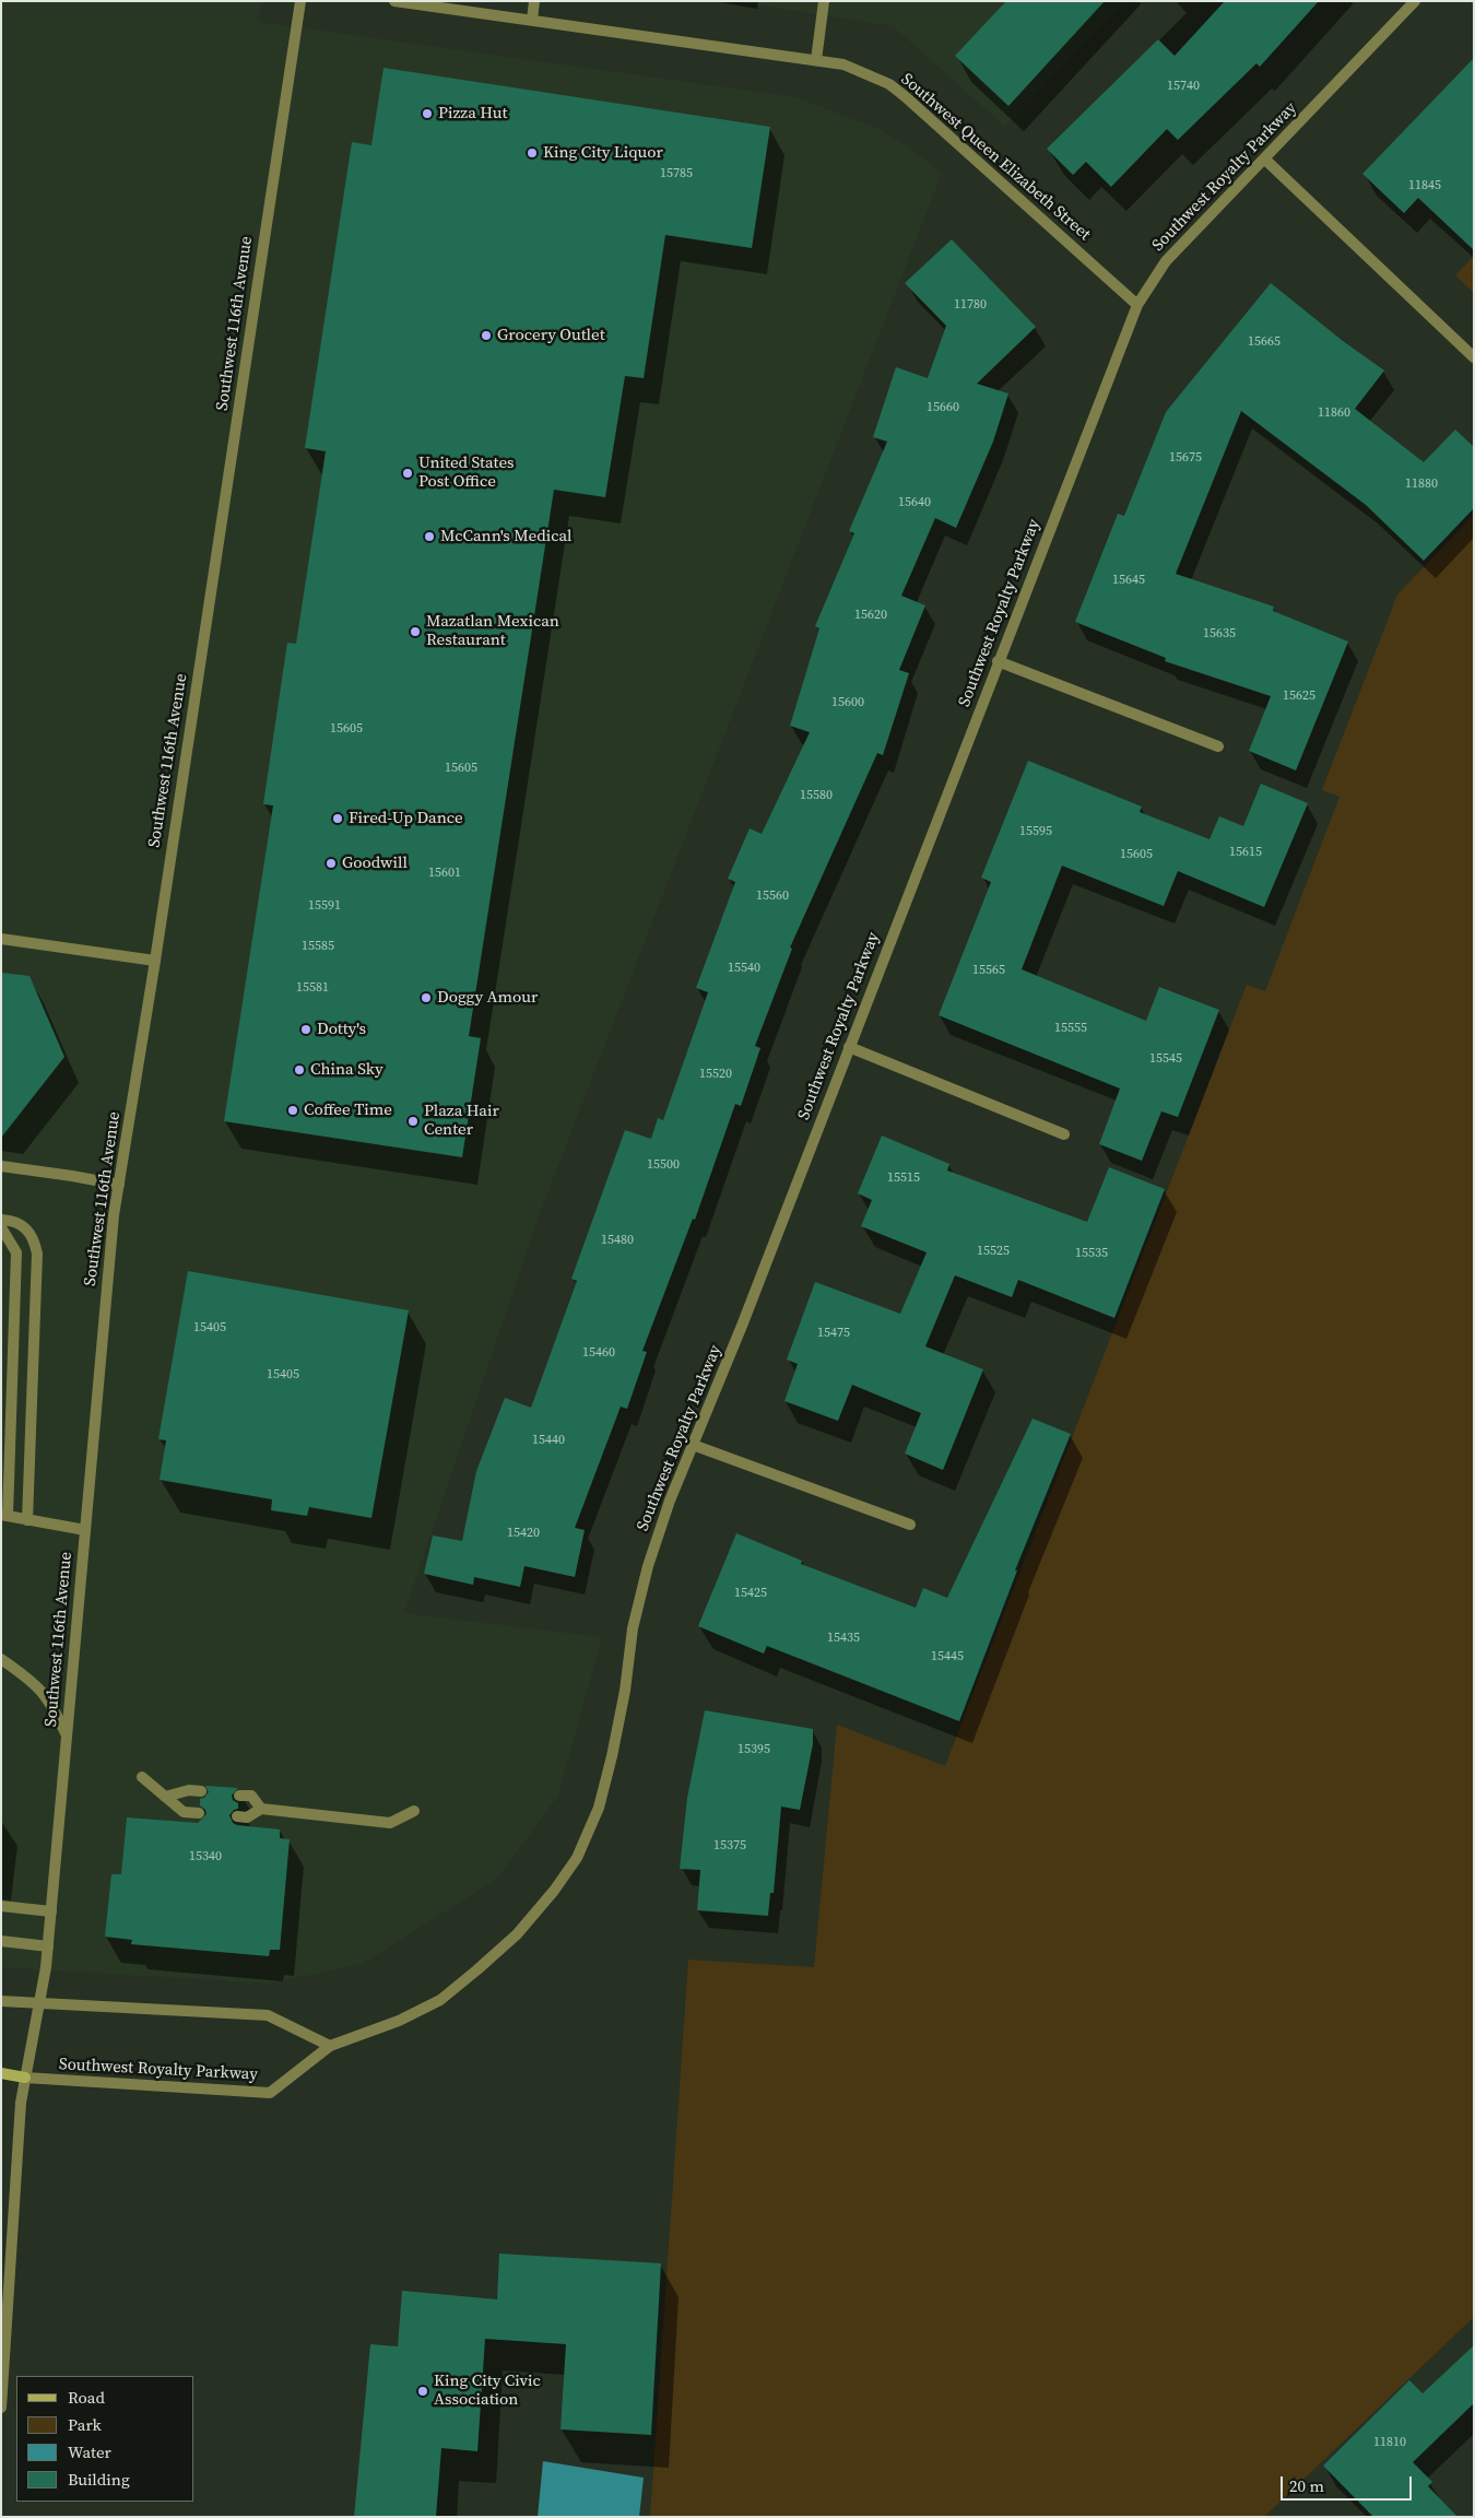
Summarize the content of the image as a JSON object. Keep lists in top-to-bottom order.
{
  "streets": {
    "street": ["Southwest Queen Elizabeth Street", "Southwest Royalty Parkway", "Southwest 116th Avenue"]
  },
  "crossings": [
    ["Southwest Queen Elizabeth Street", "Southwest Royalty Parkway"],
    ["Southwest Royalty Parkway", "Southwest 116th Avenue"]
  ],
  "places": [
    "Pizza Hut",
    "King City Liquor",
    "Grocery Outlet",
    "United States Post Office",
    "McCann's Medical",
    "Mazatlan Mexican Restaurant",
    "Fired-Up Dance",
    "Goodwill",
    "Doggy Amour",
    "Dotty's",
    "China Sky",
    "Coffee Time",
    "Plaza Hair Center",
    "King City Civic Association"
  ],
  "house_numbers": [
    "15740",
    "15785",
    "11845",
    "11780",
    "15665",
    "15660",
    "11860",
    "15675",
    "11880",
    "15640",
    "15645",
    "15620",
    "15635",
    "15625",
    "15600",
    "15605",
    "15605",
    "15580",
    "15595",
    "15615",
    "15605",
    "15601",
    "15560",
    "15591",
    "15585",
    "15540",
    "15565",
    "15581",
    "15555",
    "15545",
    "15520",
    "15500",
    "15515",
    "15480",
    "15525",
    "15535",
    "15405",
    "15475",
    "15460",
    "15405",
    "15440",
    "15420",
    "15425",
    "15435",
    "15445",
    "15395",
    "15375",
    "15340",
    "11810"
  ],
  "legend": [
    "Road",
    "Park",
    "Water",
    "Building"
  ],
  "scale_bar": "20 m"
}
